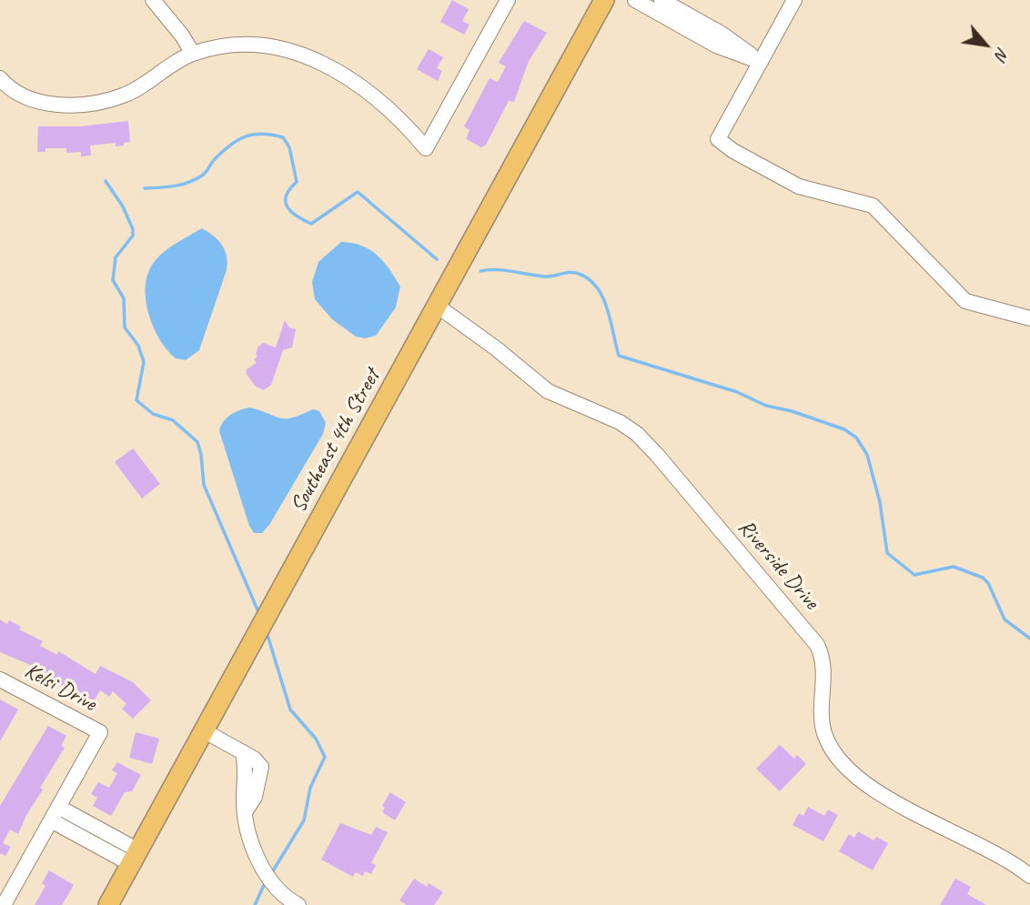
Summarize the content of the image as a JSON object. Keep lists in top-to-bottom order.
{
  "streets": {
    "main road": ["Southeast 4th Street"],
    "street": ["Riverside Drive", "Kelsi Drive"]
  },
  "crossings": [
    ["Southeast 4th Street", "Riverside Drive"]
  ],
  "north": "bottom right"
}
